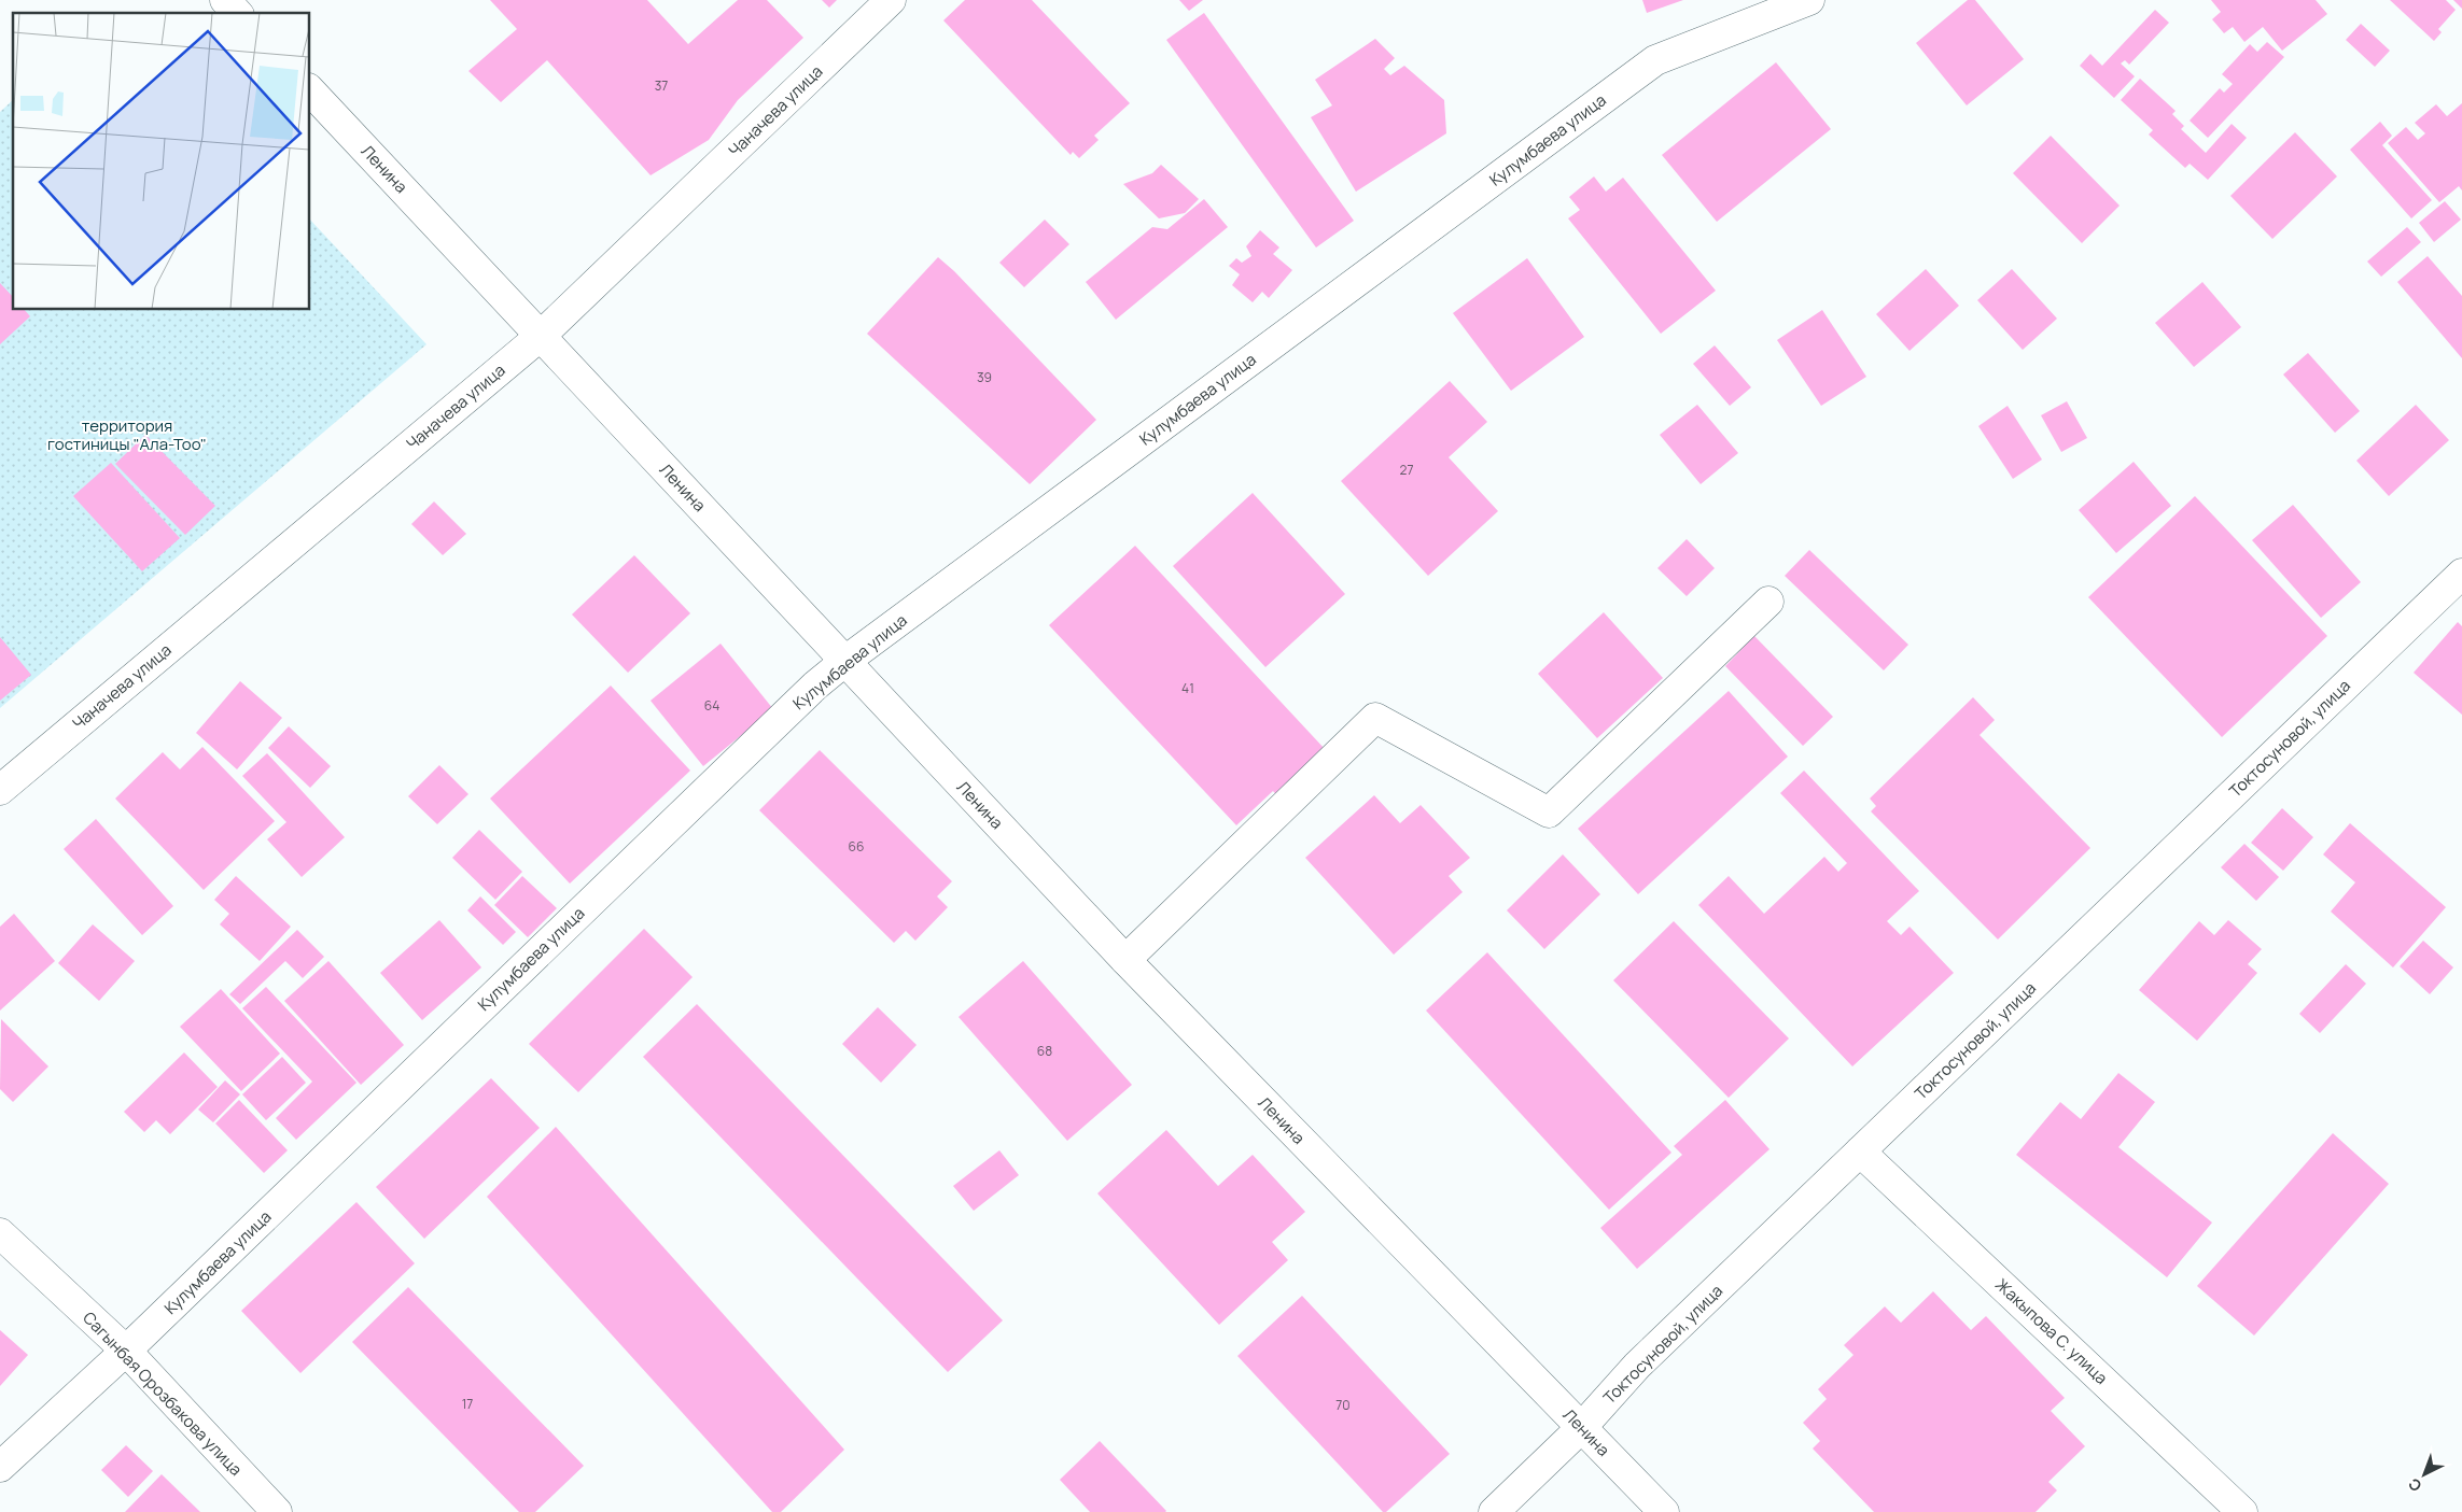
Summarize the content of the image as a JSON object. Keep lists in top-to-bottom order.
{
  "streets": {
    "street": [
      "Чаначева улица",
      "Кулумбаева улица",
      "Ленина",
      "Токтосуновой, улица",
      "Жакыпова С. улица",
      "Сагынбая Орозбакова улица"
    ]
  },
  "crossings": [
    ["Чаначева улица", "Ленина"],
    ["Кулумбаева улица", "Ленина"],
    ["Кулумбаева улица", "Сагынбая Орозбакова улица"],
    ["Ленина", "Токтосуновой, улица"],
    ["Токтосуновой, улица", "Жакыпова С. улица"]
  ],
  "parks": ["территория гостиницы \"Ала-Тоо\""],
  "house_numbers": [
    "37",
    "39",
    "27",
    "41",
    "64",
    "66",
    "68",
    "17",
    "70"
  ],
  "north": "bottom left"
}
